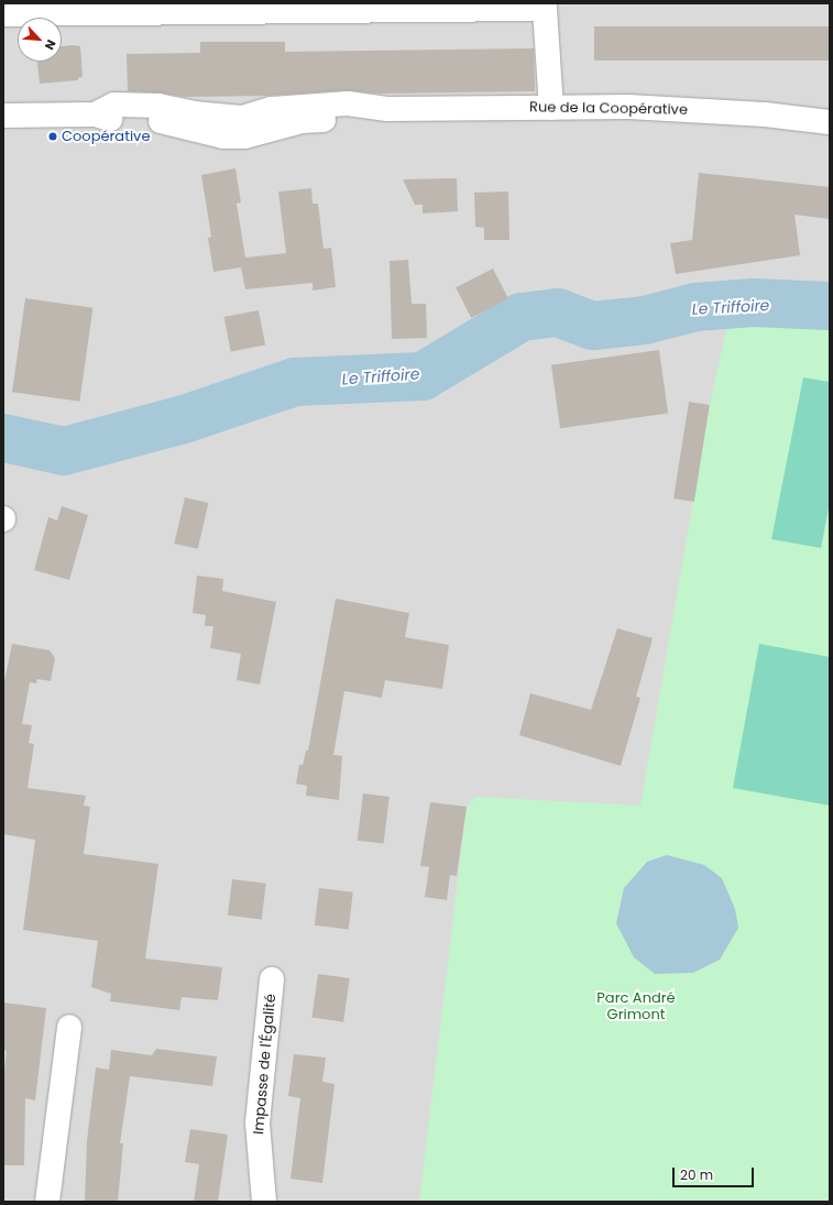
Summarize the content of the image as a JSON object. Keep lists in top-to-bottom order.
{
  "streets": {
    "street": ["Rue de la Coopérative", "Impasse de l'Égalité"]
  },
  "water": ["Le Triffoire"],
  "parks": ["Parc André Grimont"],
  "places": ["Coopérative"],
  "scale_bar": "20 m",
  "north": "bottom right"
}
